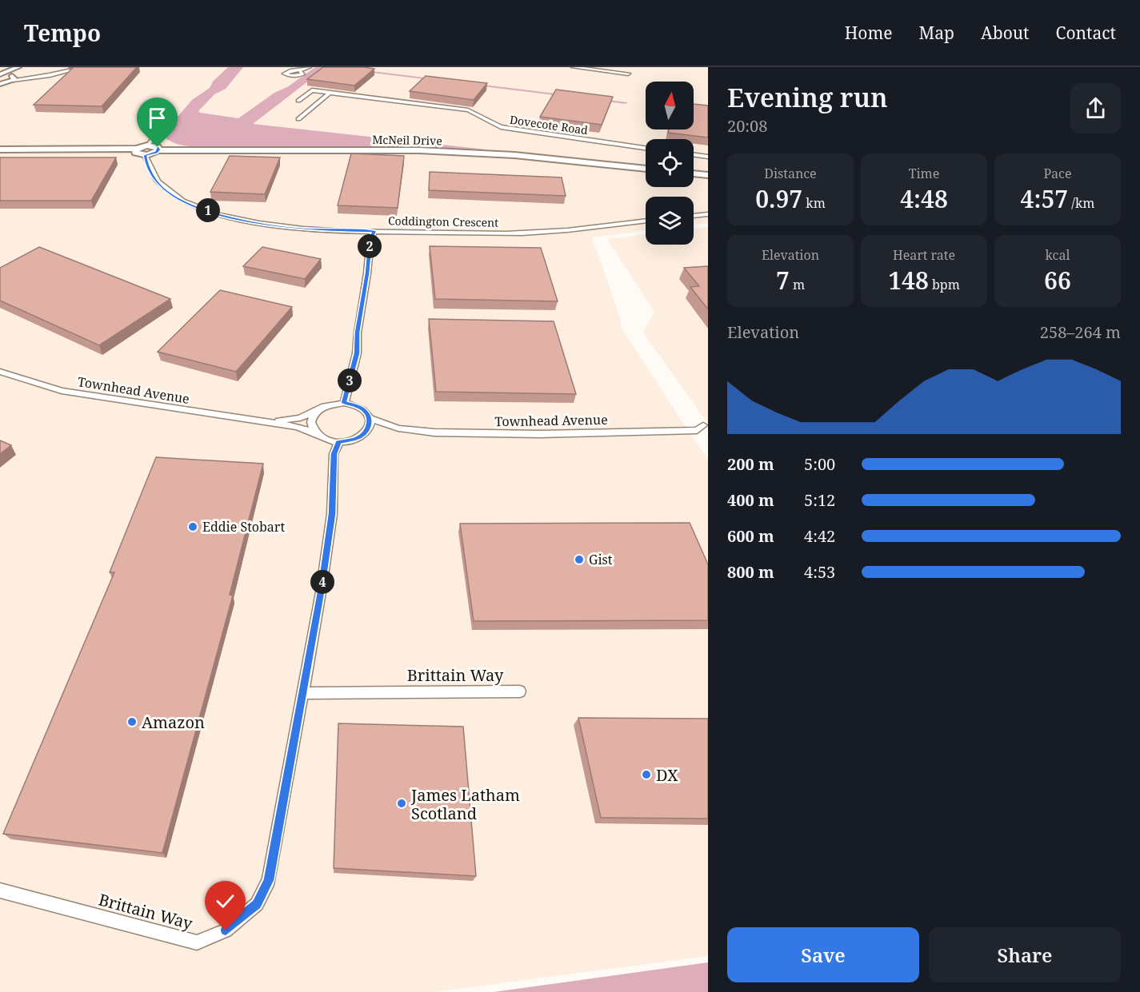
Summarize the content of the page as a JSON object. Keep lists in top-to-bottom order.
{
  "streets": {
    "street": [
      "Dovecote Road",
      "McNeil Drive",
      "Coddington Crescent",
      "Townhead Avenue",
      "Brittain Way"
    ]
  },
  "crossings": [
    ["Townhead Avenue", "Brittain Way"]
  ],
  "places": [
    "Eddie Stobart",
    "Gist",
    "Amazon",
    "DX",
    "James Latham Scotland"
  ],
  "north": "top",
  "page": {
    "header": "Tempo",
    "nav": [
      "Home",
      "Map",
      "About",
      "Contact"
    ],
    "heading": ["Evening run", "20:08"],
    "stats": [
      ["Distance", "0.97 km"],
      ["Time", "4:48"],
      ["Pace", "4:57 /km"],
      ["Elevation", "7 m"],
      ["Heart rate", "148 bpm"],
      ["kcal", "66"]
    ],
    "pins": [
      "1",
      "2",
      "3",
      "4"
    ],
    "chart": ["Elevation", "258–264 m"],
    "list": [
      {
        "name": "200 m",
        "note": "5:00"
      },
      {
        "name": "400 m",
        "note": "5:12"
      },
      {
        "name": "600 m",
        "note": "4:42"
      },
      {
        "name": "800 m",
        "note": "4:53"
      }
    ],
    "buttons": ["Save", "Share"]
  }
}
